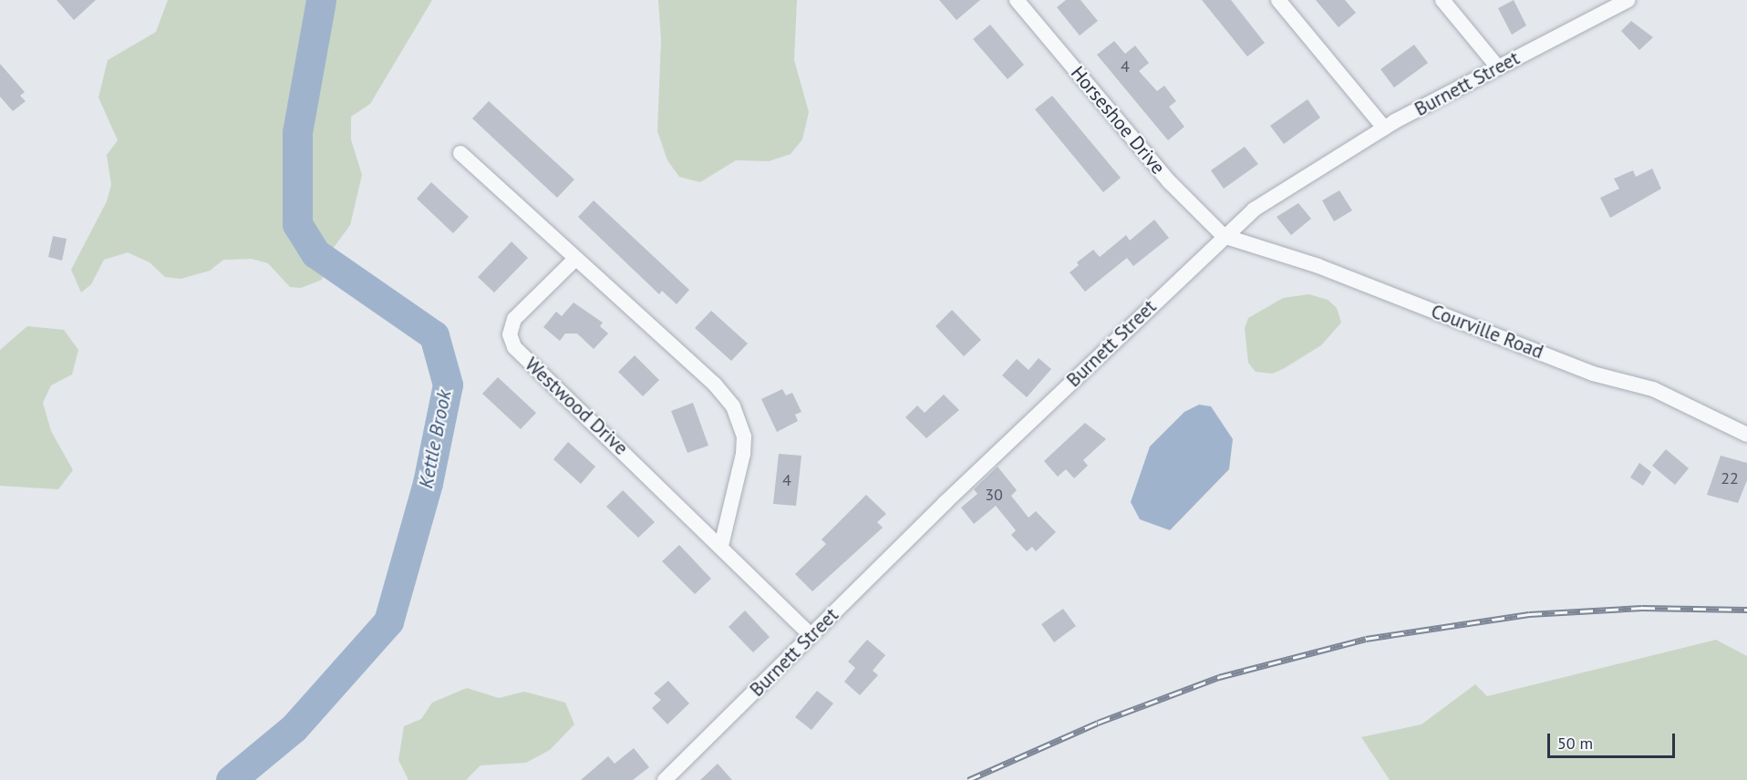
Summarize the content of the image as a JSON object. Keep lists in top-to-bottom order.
{
  "streets": {
    "street": [
      "Burnett Street",
      "Horseshoe Drive",
      "Courville Road",
      "Westwood Drive"
    ]
  },
  "crossings": [
    ["Burnett Street", "Horseshoe Drive"],
    ["Burnett Street", "Courville Road"],
    ["Burnett Street", "Westwood Drive"],
    ["Horseshoe Drive", "Courville Road"]
  ],
  "water": ["Kettle Brook"],
  "house_numbers": [
    "4",
    "22",
    "4",
    "30"
  ],
  "scale_bar": "50 m"
}
